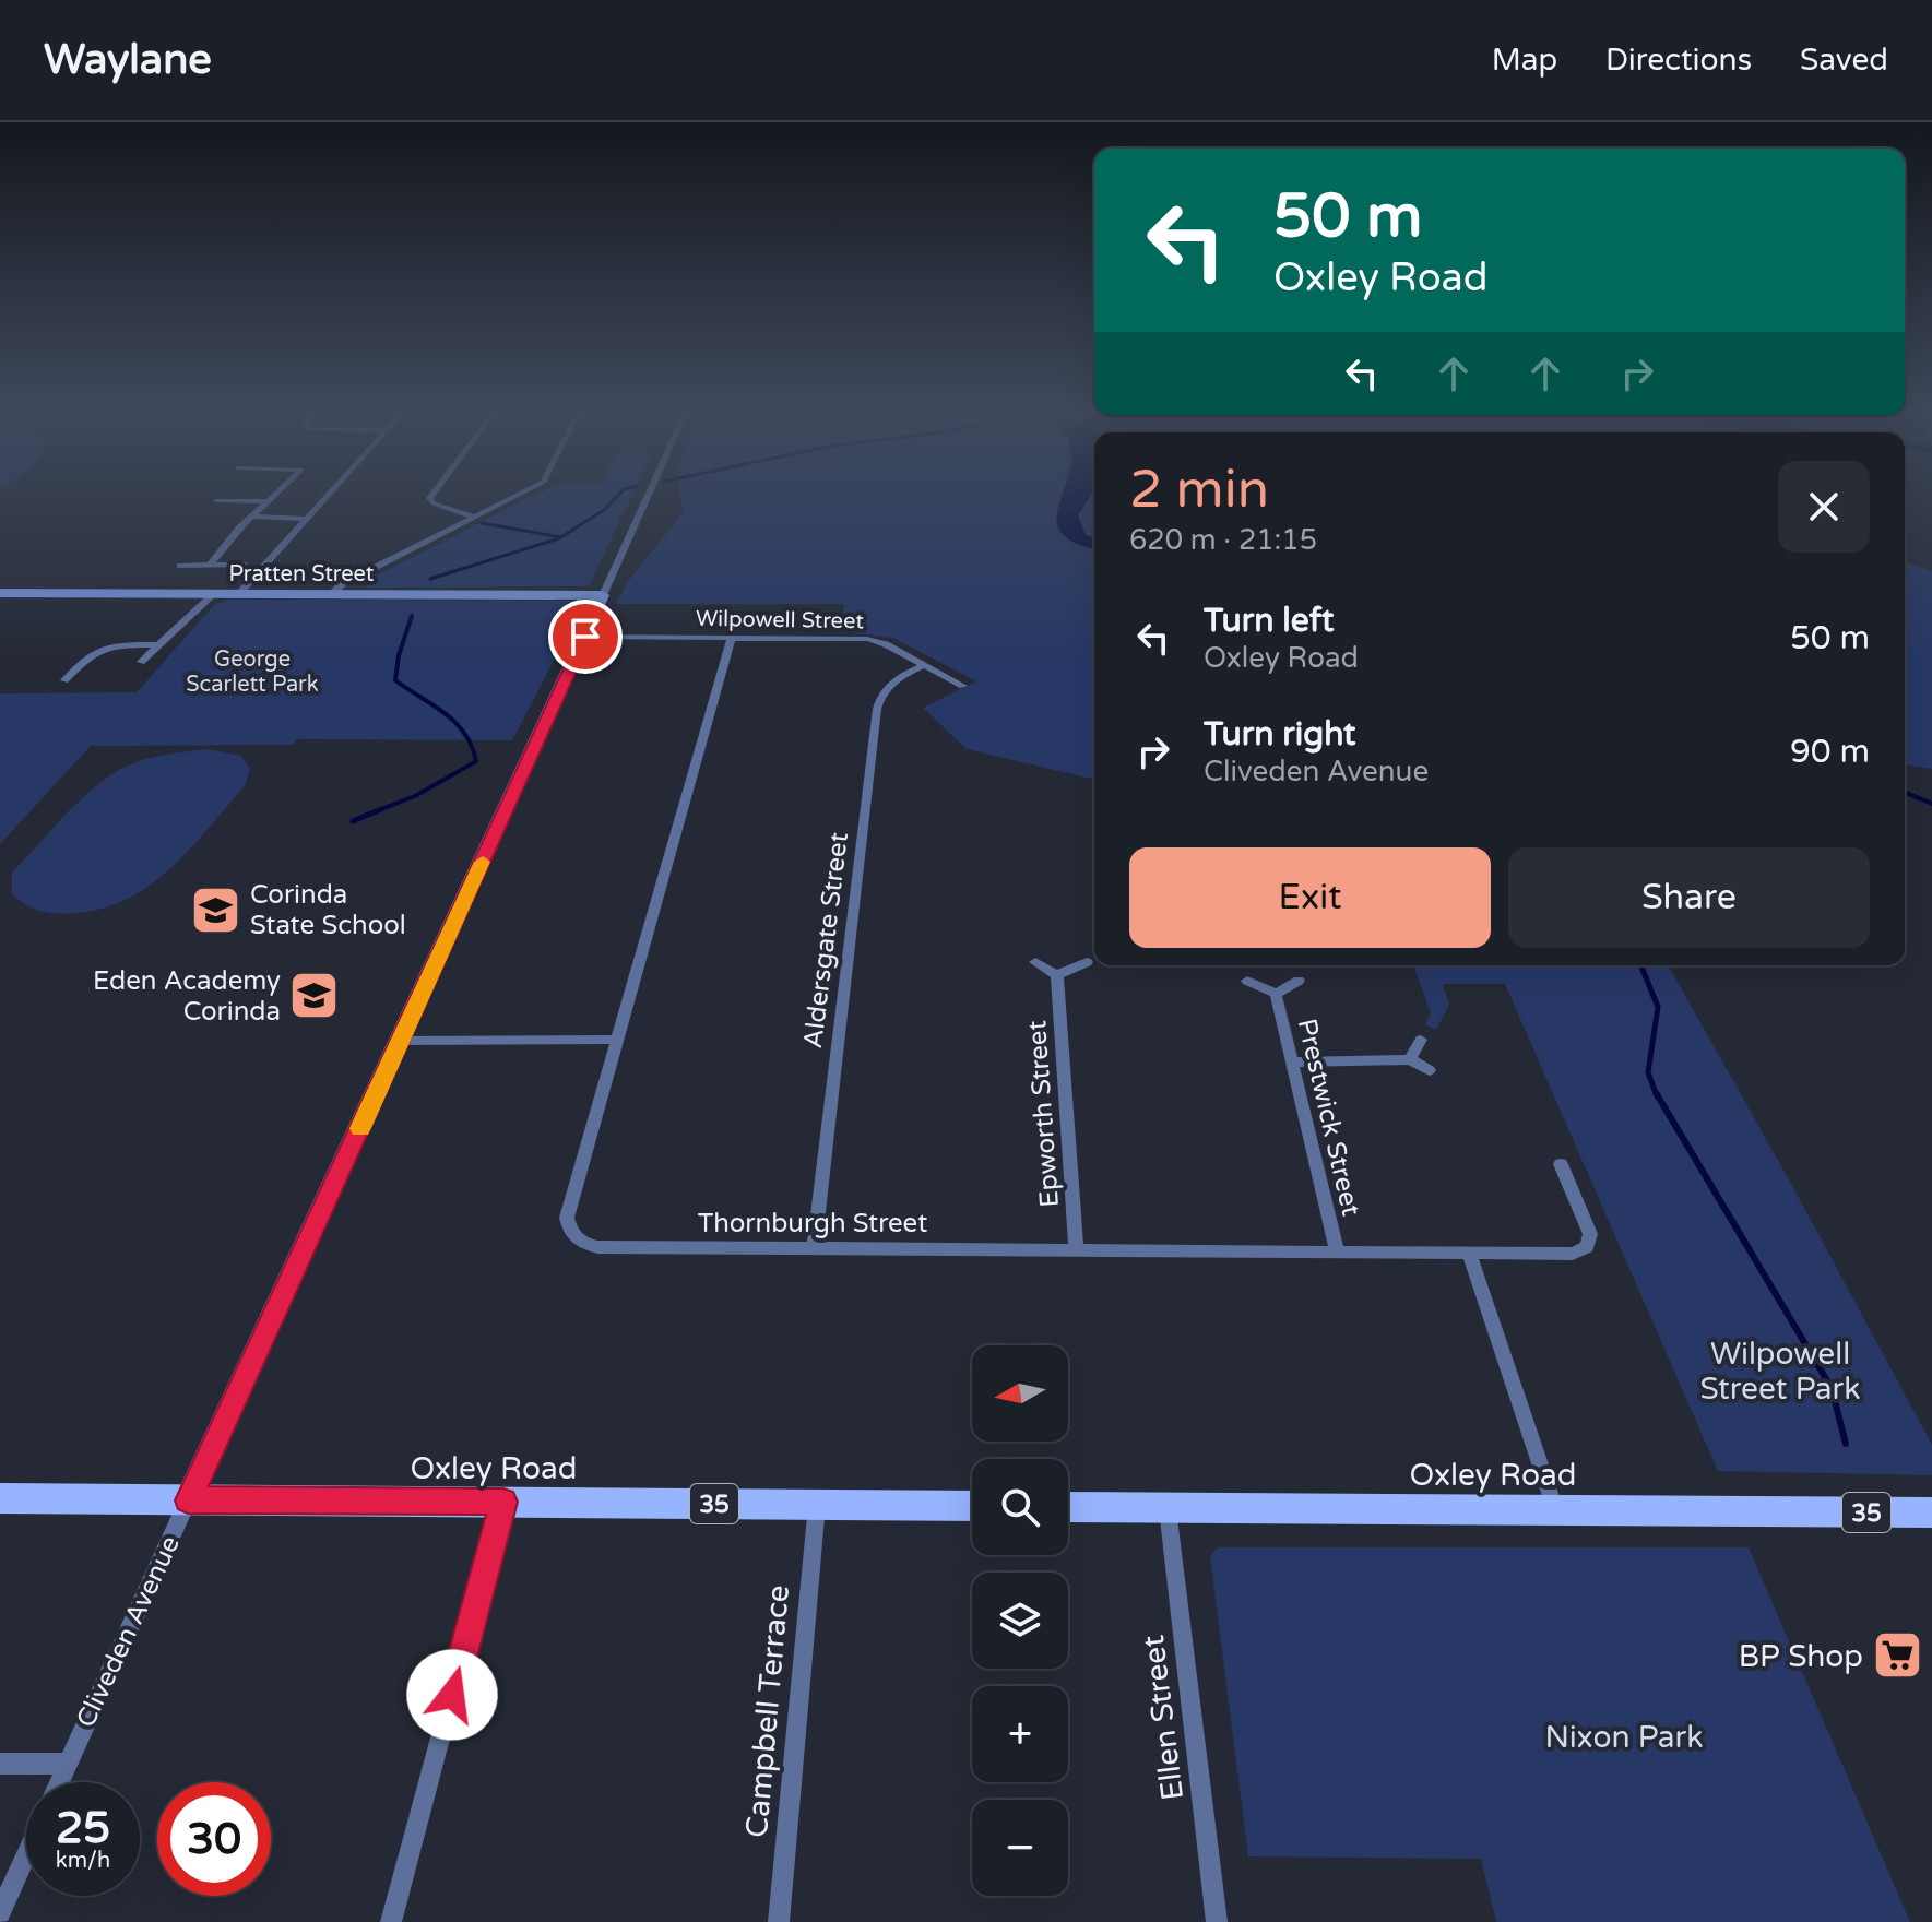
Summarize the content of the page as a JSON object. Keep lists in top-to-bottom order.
{
  "streets": {
    "main road": ["Oxley Road", "35"],
    "street": [
      "Pratten Street",
      "Wilpowell Street",
      "Aldersgate Street",
      "Epworth Street",
      "Prestwick Street",
      "Thornburgh Street",
      "Cliveden Avenue",
      "Campbell Terrace",
      "Ellen Street"
    ]
  },
  "crossings": [
    ["Pratten Street", "Cliveden Avenue"],
    ["Wilpowell Street", "Aldersgate Street"],
    ["Wilpowell Street", "Thornburgh Street"],
    ["Wilpowell Street", "Cliveden Avenue"],
    ["Aldersgate Street", "Thornburgh Street"],
    ["Epworth Street", "Thornburgh Street"],
    ["Prestwick Street", "Thornburgh Street"],
    ["Oxley Road", "Cliveden Avenue"],
    ["Oxley Road", "Campbell Terrace"],
    ["Oxley Road", "Ellen Street"]
  ],
  "parks": ["George Scarlett Park", "Wilpowell Street Park", "Nixon Park"],
  "places": {
    "school or university": ["Corinda State School", "Eden Academy Corinda"],
    "supermarket": ["BP Shop"]
  },
  "north": "left",
  "page": {
    "header": "Waylane",
    "nav": ["Map", "Directions", "Saved"],
    "turn": ["50 m", "Oxley Road"],
    "heading": ["2 min", "620 m · 21:15"],
    "list": [
      {
        "name": "Turn left",
        "note": "Oxley Road",
        "value": "50 m"
      },
      {
        "name": "Turn right",
        "note": "Cliveden Avenue",
        "value": "90 m"
      }
    ],
    "buttons": ["Exit", "Share"],
    "map_buttons": ["+", "−"],
    "speed": "25 km/h",
    "limit": "30"
  }
}
